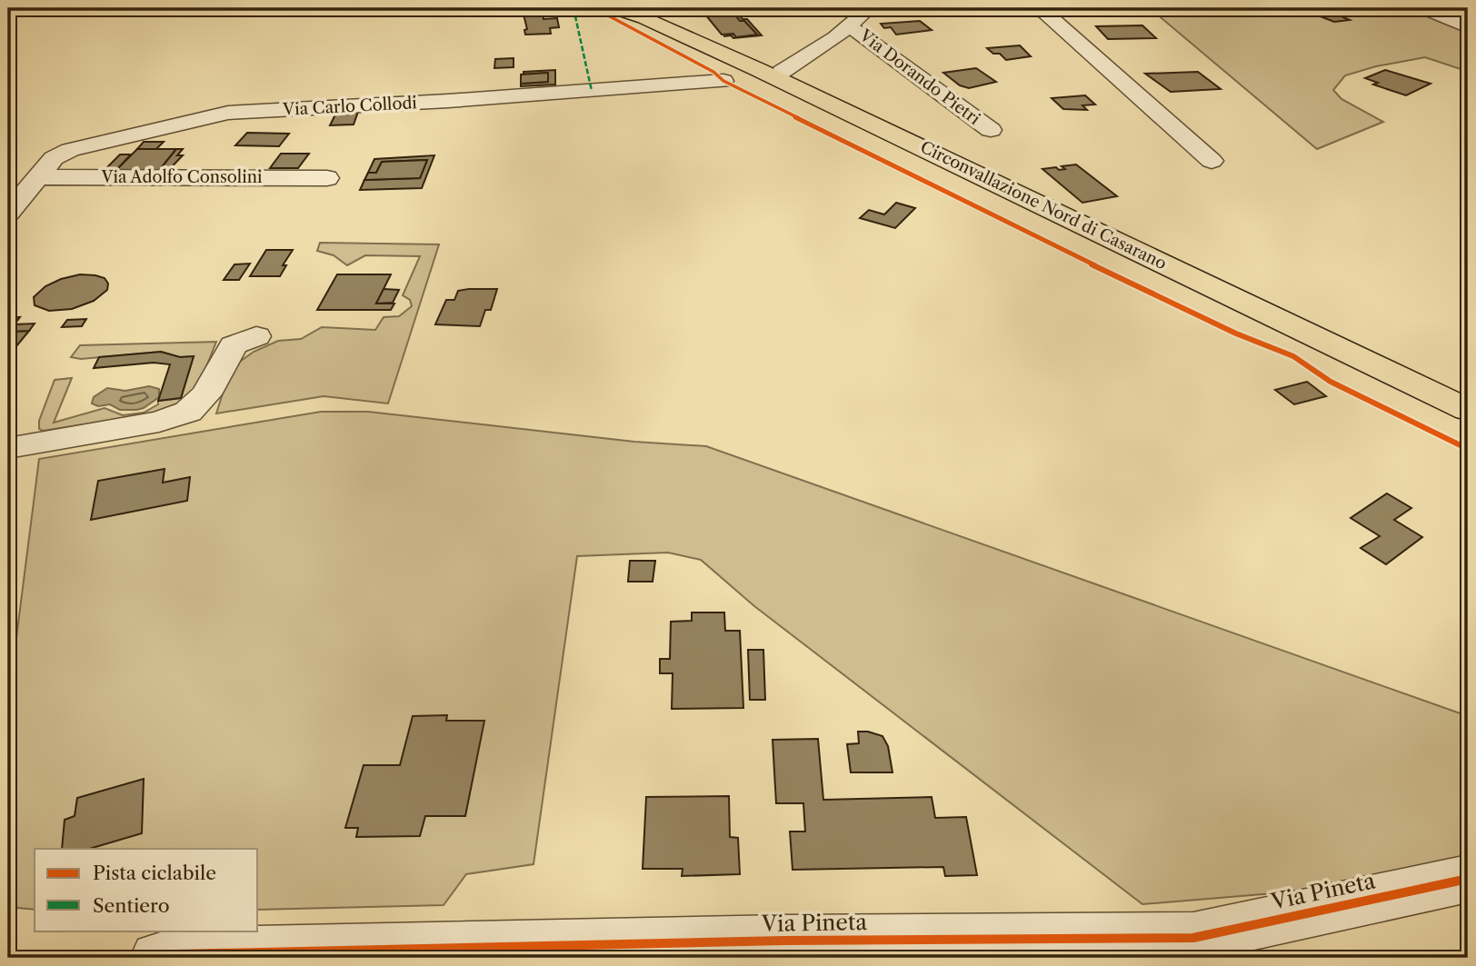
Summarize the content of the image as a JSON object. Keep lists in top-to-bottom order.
{
  "streets": {
    "main road": ["Circonvallazione Nord di Casarano"],
    "street": [
      "Via Dorando Pietri",
      "Via Carlo Collodi",
      "Via Adolfo Consolini",
      "Via Pineta"
    ]
  },
  "crossings": [
    ["Via Carlo Collodi", "Via Adolfo Consolini"]
  ],
  "legend": ["Pista ciclabile", "Sentiero"]
}
